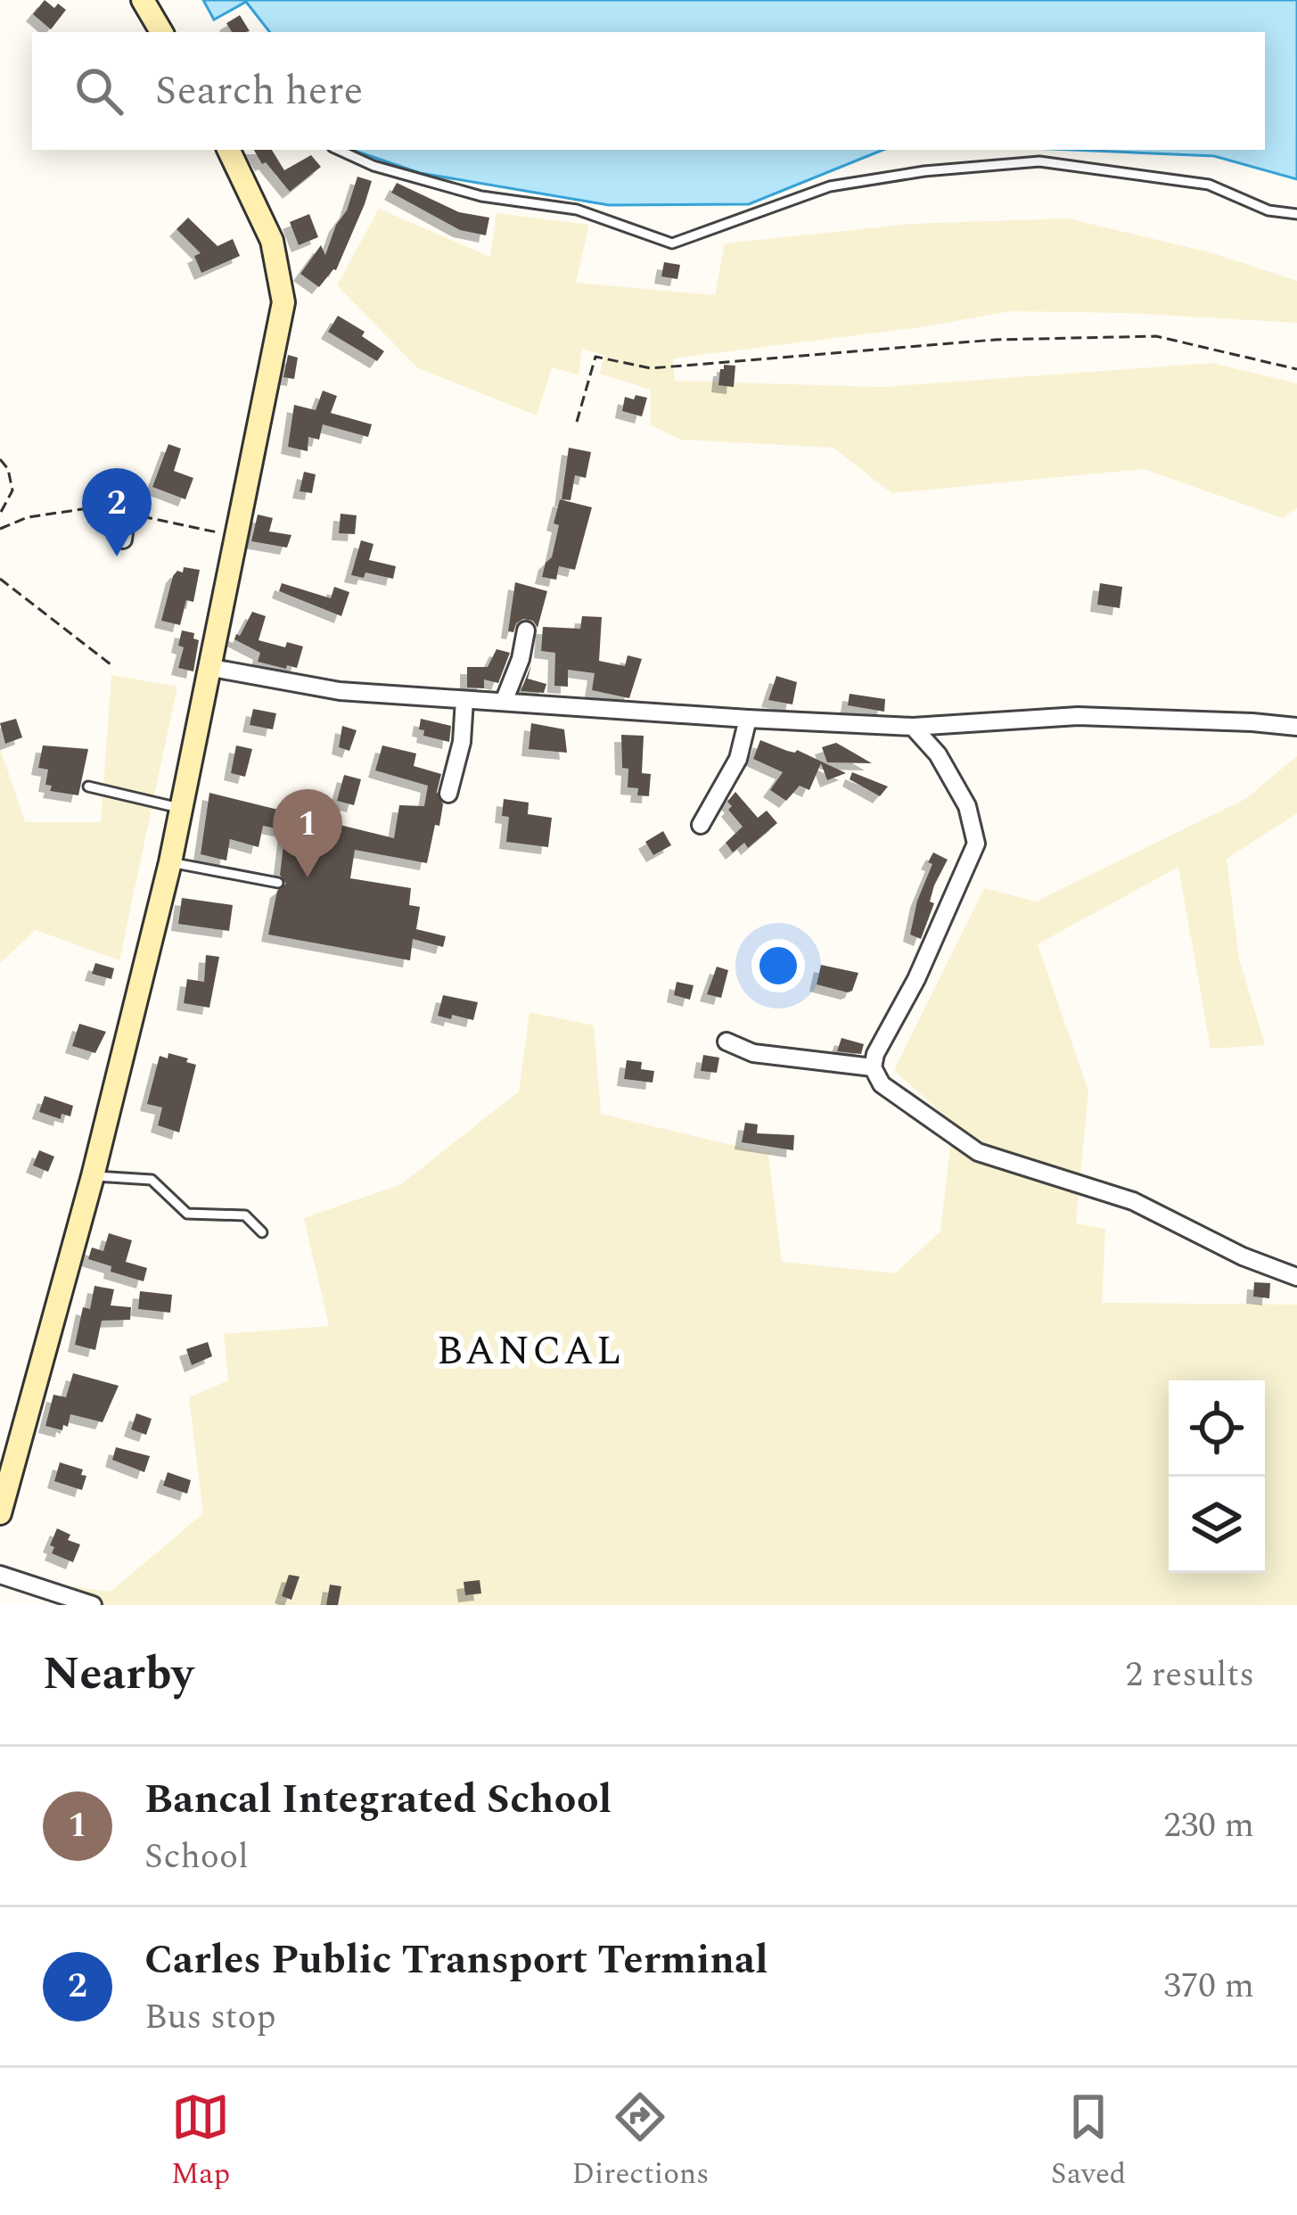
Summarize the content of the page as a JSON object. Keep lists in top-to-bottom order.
{
  "districts": ["BANCAL"],
  "page": {
    "search": "Search here",
    "pins": ["2", "1"],
    "heading": ["Nearby", "2 results"],
    "list": [
      {
        "mark": "1",
        "name": "Bancal Integrated School",
        "note": "School",
        "value": "230 m"
      },
      {
        "mark": "2",
        "name": "Carles Public Transport Terminal",
        "note": "Bus stop",
        "value": "370 m"
      }
    ],
    "nav": ["Map", "Directions", "Saved"]
  }
}
